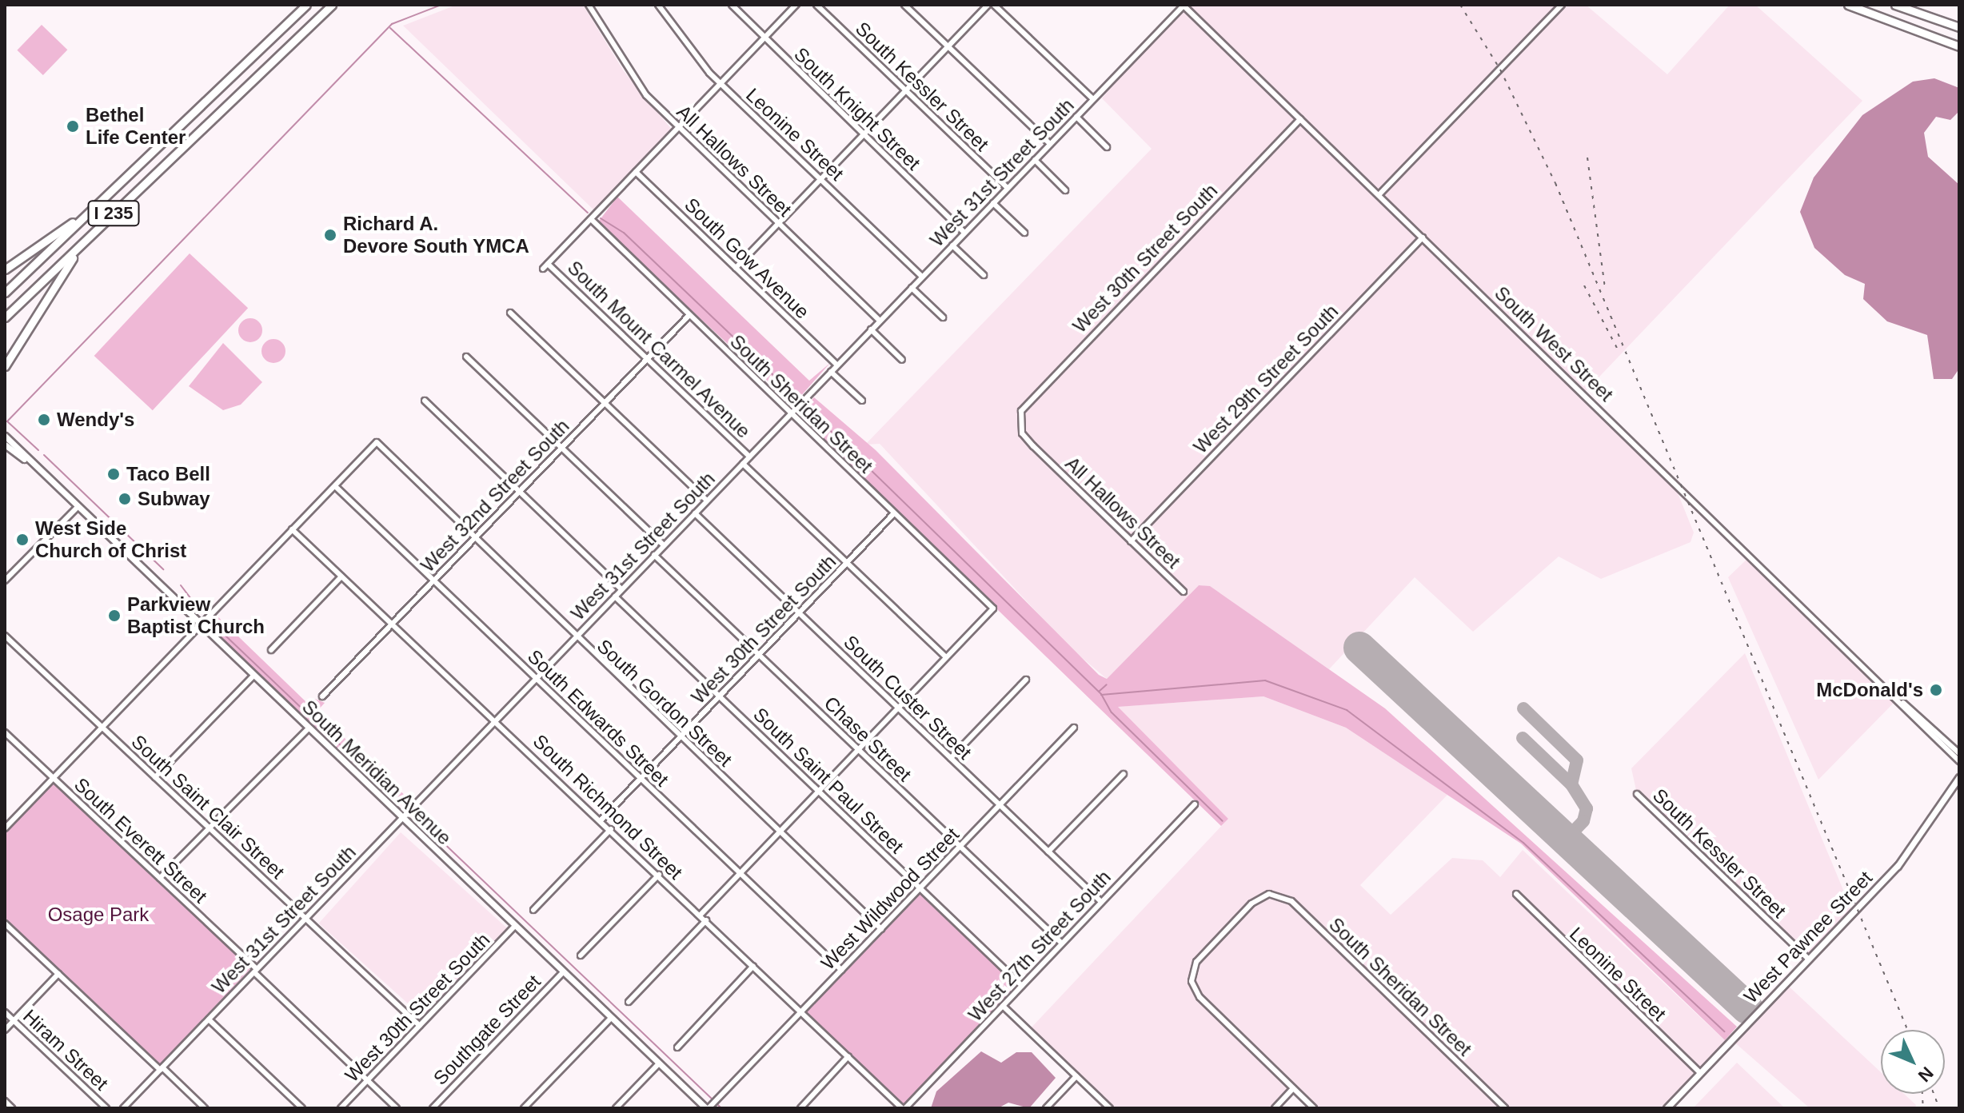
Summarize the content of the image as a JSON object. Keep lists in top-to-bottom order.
{
  "streets": {
    "highway": ["I 235"],
    "main road": ["South Meridian Avenue", "West Pawnee Street"],
    "street": [
      "South Kessler Street",
      "South Knight Street",
      "Leonine Street",
      "All Hallows Street",
      "West 31st Street South",
      "South Gow Avenue",
      "West 30th Street South",
      "South West Street",
      "South Mount Carmel Avenue",
      "West 29th Street South",
      "South Sheridan Street",
      "West 32nd Street South",
      "South Custer Street",
      "South Gordon Street",
      "South Edwards Street",
      "Chase Street",
      "South Saint Paul Street",
      "South Saint Clair Street",
      "South Richmond Street",
      "South Everett Street",
      "West Wildwood Street",
      "West 27th Street South",
      "Southgate Street",
      "Hiram Street"
    ]
  },
  "crossings": [
    ["South Kessler Street", "West 31st Street South"],
    ["South Kessler Street", "West Pawnee Street"],
    ["South Knight Street", "West 31st Street South"],
    ["Leonine Street", "West 31st Street South"],
    ["Leonine Street", "West Pawnee Street"],
    ["All Hallows Street", "West 31st Street South"],
    ["All Hallows Street", "West 30th Street South"],
    ["All Hallows Street", "West 29th Street South"],
    ["West 31st Street South", "South Gow Avenue"],
    ["West 31st Street South", "South West Street"],
    ["West 31st Street South", "South Mount Carmel Avenue"],
    ["West 31st Street South", "South Sheridan Street"],
    ["West 31st Street South", "South Custer Street"],
    ["West 31st Street South", "South Gordon Street"],
    ["West 31st Street South", "South Edwards Street"],
    ["West 31st Street South", "Chase Street"],
    ["West 31st Street South", "South Meridian Avenue"],
    ["West 31st Street South", "South Saint Paul Street"],
    ["West 31st Street South", "South Saint Clair Street"],
    ["West 31st Street South", "South Richmond Street"],
    ["West 31st Street South", "South Everett Street"],
    ["West 30th Street South", "South West Street"],
    ["West 30th Street South", "South Mount Carmel Avenue"],
    ["West 30th Street South", "South Sheridan Street"],
    ["West 30th Street South", "South Custer Street"],
    ["West 30th Street South", "South Gordon Street"],
    ["West 30th Street South", "South Edwards Street"],
    ["West 30th Street South", "Chase Street"],
    ["West 30th Street South", "South Meridian Avenue"],
    ["West 30th Street South", "South Saint Paul Street"],
    ["West 30th Street South", "South Saint Clair Street"],
    ["West 30th Street South", "South Richmond Street"],
    ["West 30th Street South", "South Everett Street"],
    ["South West Street", "West 29th Street South"],
    ["South Mount Carmel Avenue", "South Sheridan Street"],
    ["South Mount Carmel Avenue", "West 32nd Street South"],
    ["South Sheridan Street", "West 32nd Street South"],
    ["West 32nd Street South", "South Gordon Street"],
    ["West 32nd Street South", "South Edwards Street"],
    ["West 32nd Street South", "South Richmond Street"],
    ["South Custer Street", "West Wildwood Street"],
    ["South Custer Street", "West 27th Street South"],
    ["South Gordon Street", "South Edwards Street"],
    ["South Gordon Street", "West Wildwood Street"],
    ["South Edwards Street", "West Wildwood Street"],
    ["Chase Street", "West Wildwood Street"],
    ["Chase Street", "West 27th Street South"],
    ["South Meridian Avenue", "West Wildwood Street"],
    ["South Meridian Avenue", "Southgate Street"],
    ["South Saint Paul Street", "West Wildwood Street"],
    ["South Saint Paul Street", "West 27th Street South"],
    ["South Richmond Street", "West Wildwood Street"],
    ["South Richmond Street", "West 27th Street South"]
  ],
  "parks": ["Osage Park"],
  "places": [
    "Bethel Life Center",
    "Richard A. Devore South YMCA",
    "Wendy's",
    "Taco Bell",
    "Subway",
    "West Side Church of Christ",
    "Parkview Baptist Church",
    "McDonald's"
  ],
  "north": "bottom right"
}
